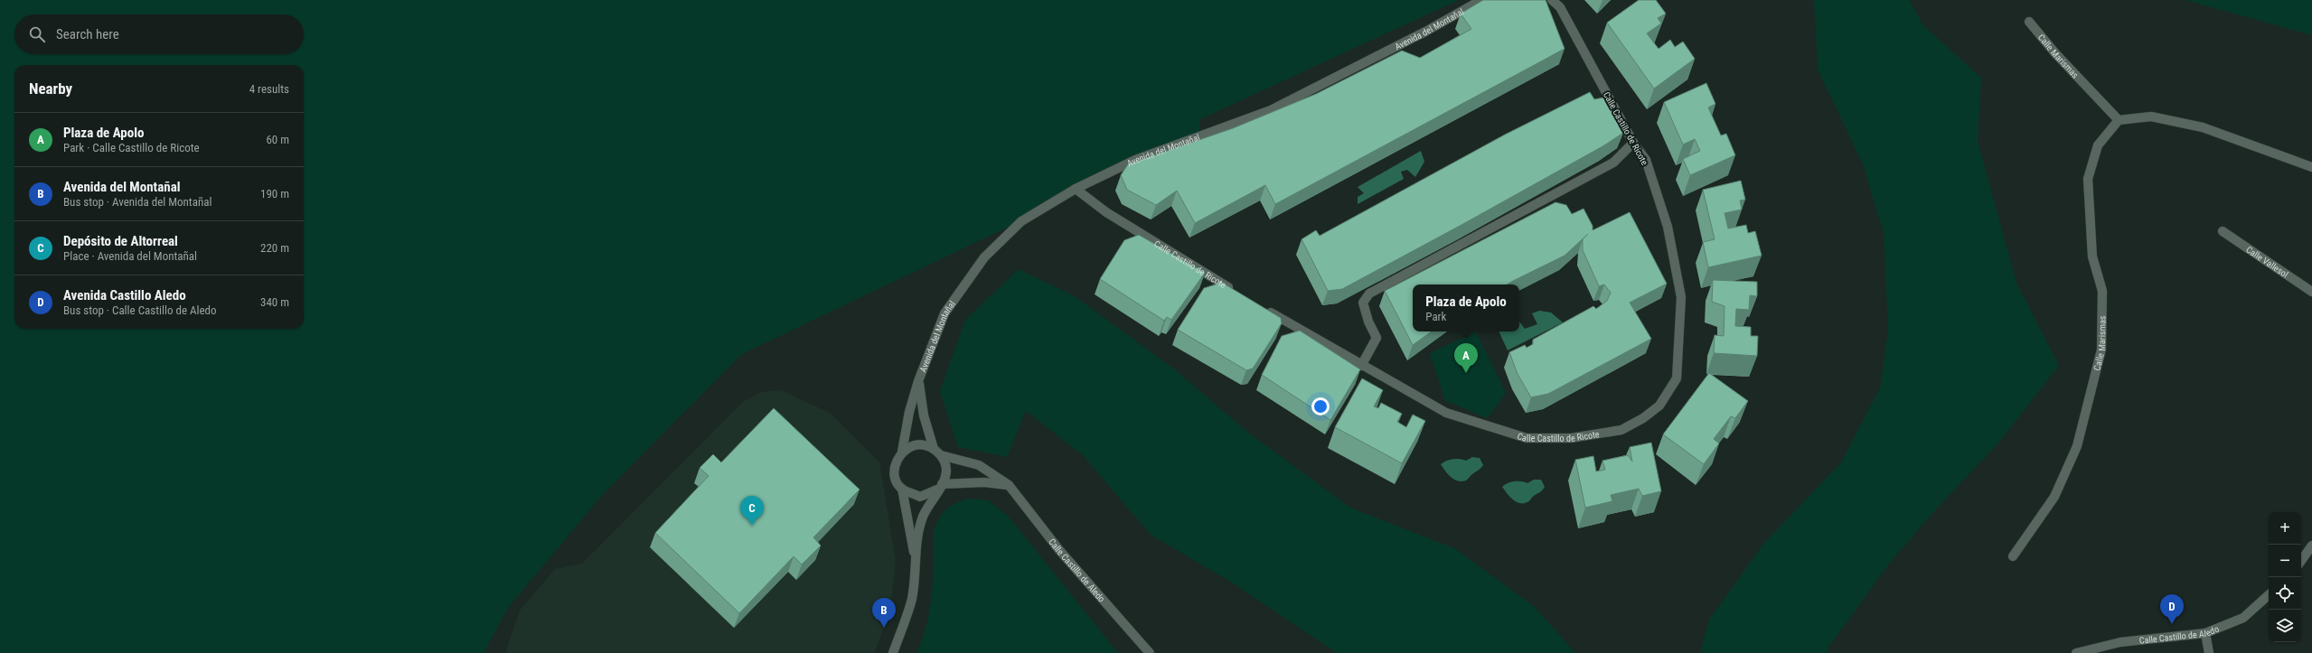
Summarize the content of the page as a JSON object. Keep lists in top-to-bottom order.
{
  "streets": {
    "street": [
      "Avenida del Montañal",
      "Calle Marismas",
      "Calle Castillo de Ricote",
      "Calle Vallesol",
      "Calle Castillo de Aledo"
    ]
  },
  "crossings": [
    ["Avenida del Montañal", "Calle Castillo de Ricote"],
    ["Avenida del Montañal", "Calle Castillo de Aledo"]
  ],
  "page": {
    "search": "Search here",
    "heading": ["Nearby", "4 results"],
    "list": [
      {
        "mark": "A",
        "name": "Plaza de Apolo",
        "note": "Park · Calle Castillo de Ricote",
        "value": "60 m"
      },
      {
        "mark": "B",
        "name": "Avenida del Montañal",
        "note": "Bus stop · Avenida del Montañal",
        "value": "190 m"
      },
      {
        "mark": "C",
        "name": "Depósito de Altorreal",
        "note": "Place · Avenida del Montañal",
        "value": "220 m"
      },
      {
        "mark": "D",
        "name": "Avenida Castillo Aledo",
        "note": "Bus stop · Calle Castillo de Aledo",
        "value": "340 m"
      }
    ],
    "popup": ["Plaza de Apolo", "Park"],
    "pins": [
      "A",
      "C",
      "D",
      "B"
    ],
    "map_buttons": ["+", "−"]
  }
}
